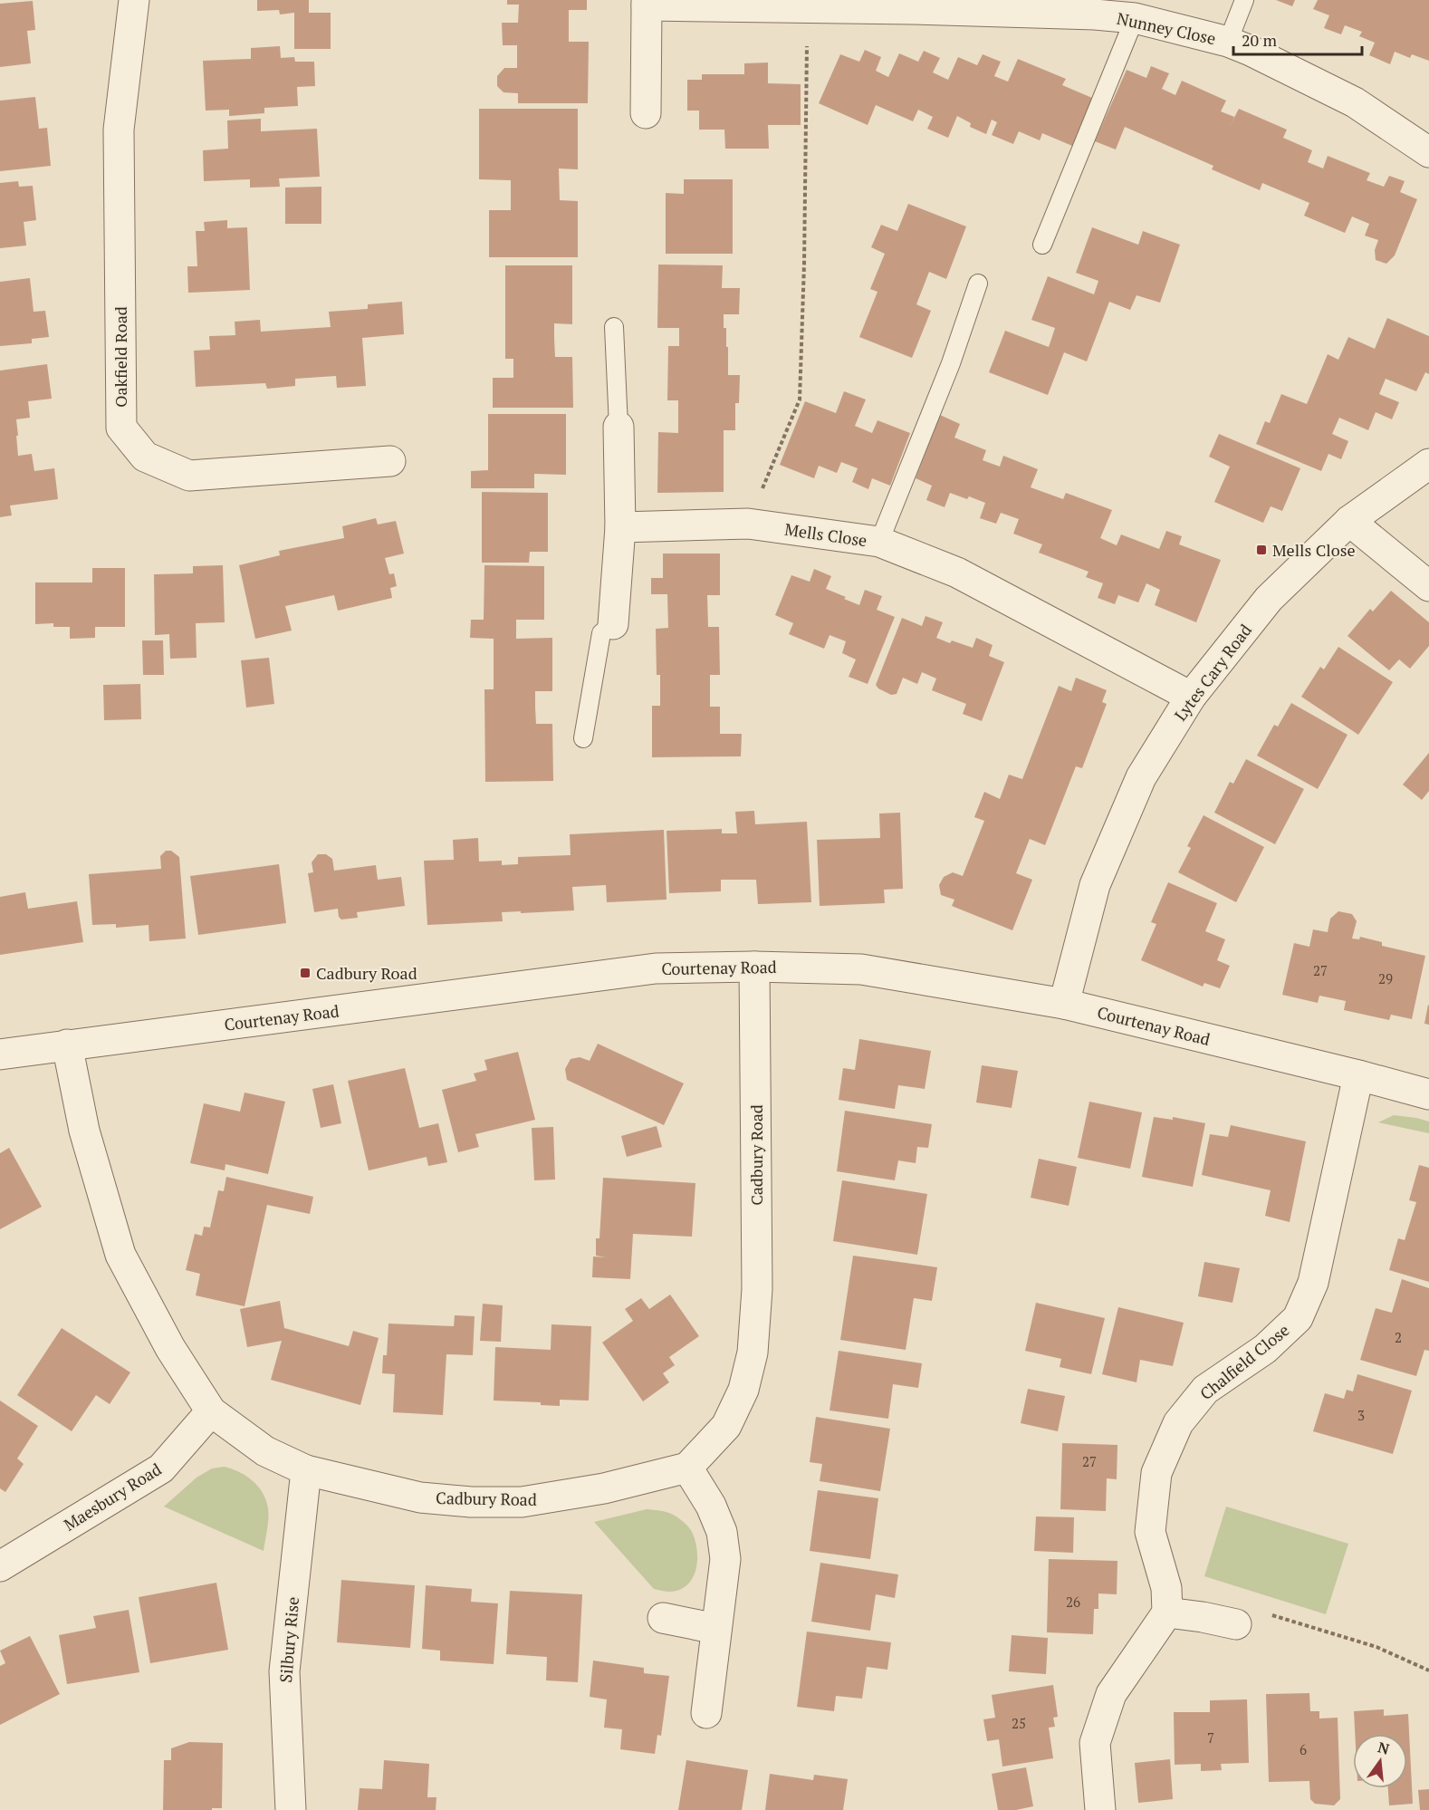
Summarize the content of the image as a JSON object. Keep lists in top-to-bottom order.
{
  "streets": {
    "street": [
      "Nunney Close",
      "Oakfield Road",
      "Mells Close",
      "Lytes Cary Road",
      "Courtenay Road",
      "Cadbury Road",
      "Chalfield Close",
      "Maesbury Road",
      "Silbury Rise"
    ]
  },
  "crossings": [
    ["Mells Close", "Lytes Cary Road"],
    ["Lytes Cary Road", "Courtenay Road"],
    ["Courtenay Road", "Cadbury Road"],
    ["Courtenay Road", "Chalfield Close"],
    ["Cadbury Road", "Maesbury Road"],
    ["Cadbury Road", "Silbury Rise"]
  ],
  "places": {
    "transit": ["Mells Close", "Cadbury Road"]
  },
  "house_numbers": [
    "27",
    "29",
    "2",
    "3",
    "27",
    "26",
    "25",
    "7",
    "6"
  ],
  "scale_bar": "20 m",
  "north": "top"
}
